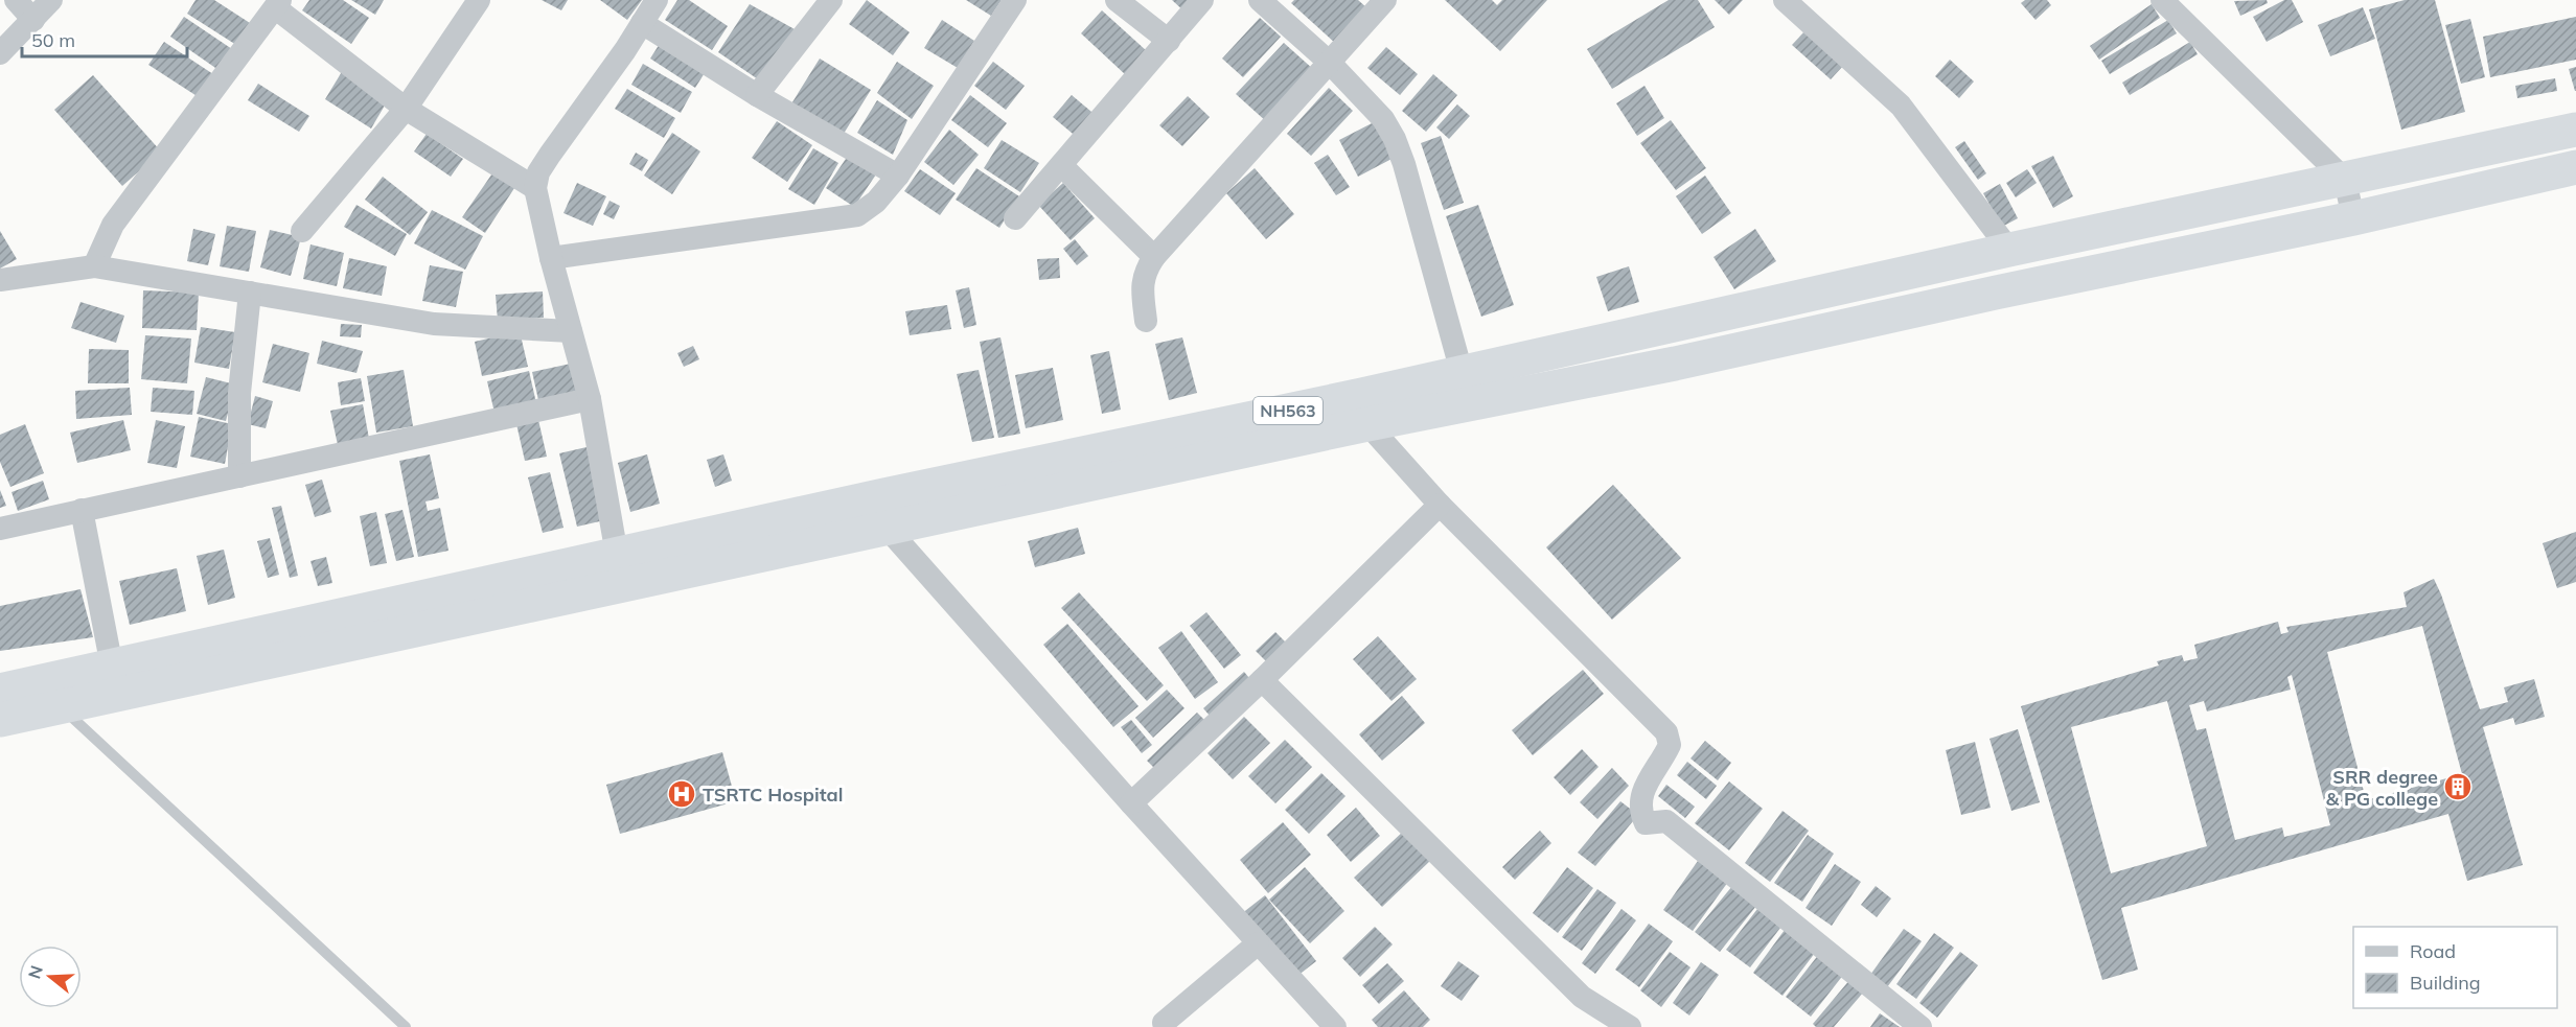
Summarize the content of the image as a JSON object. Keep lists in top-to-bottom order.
{
  "streets": {
    "highway": ["NH563"]
  },
  "places": {
    "building": ["SRR degree & PG college"],
    "hospital": ["TSRTC Hospital"]
  },
  "legend": ["Road", "Building"],
  "scale_bar": "50 m",
  "north": "left"
}
